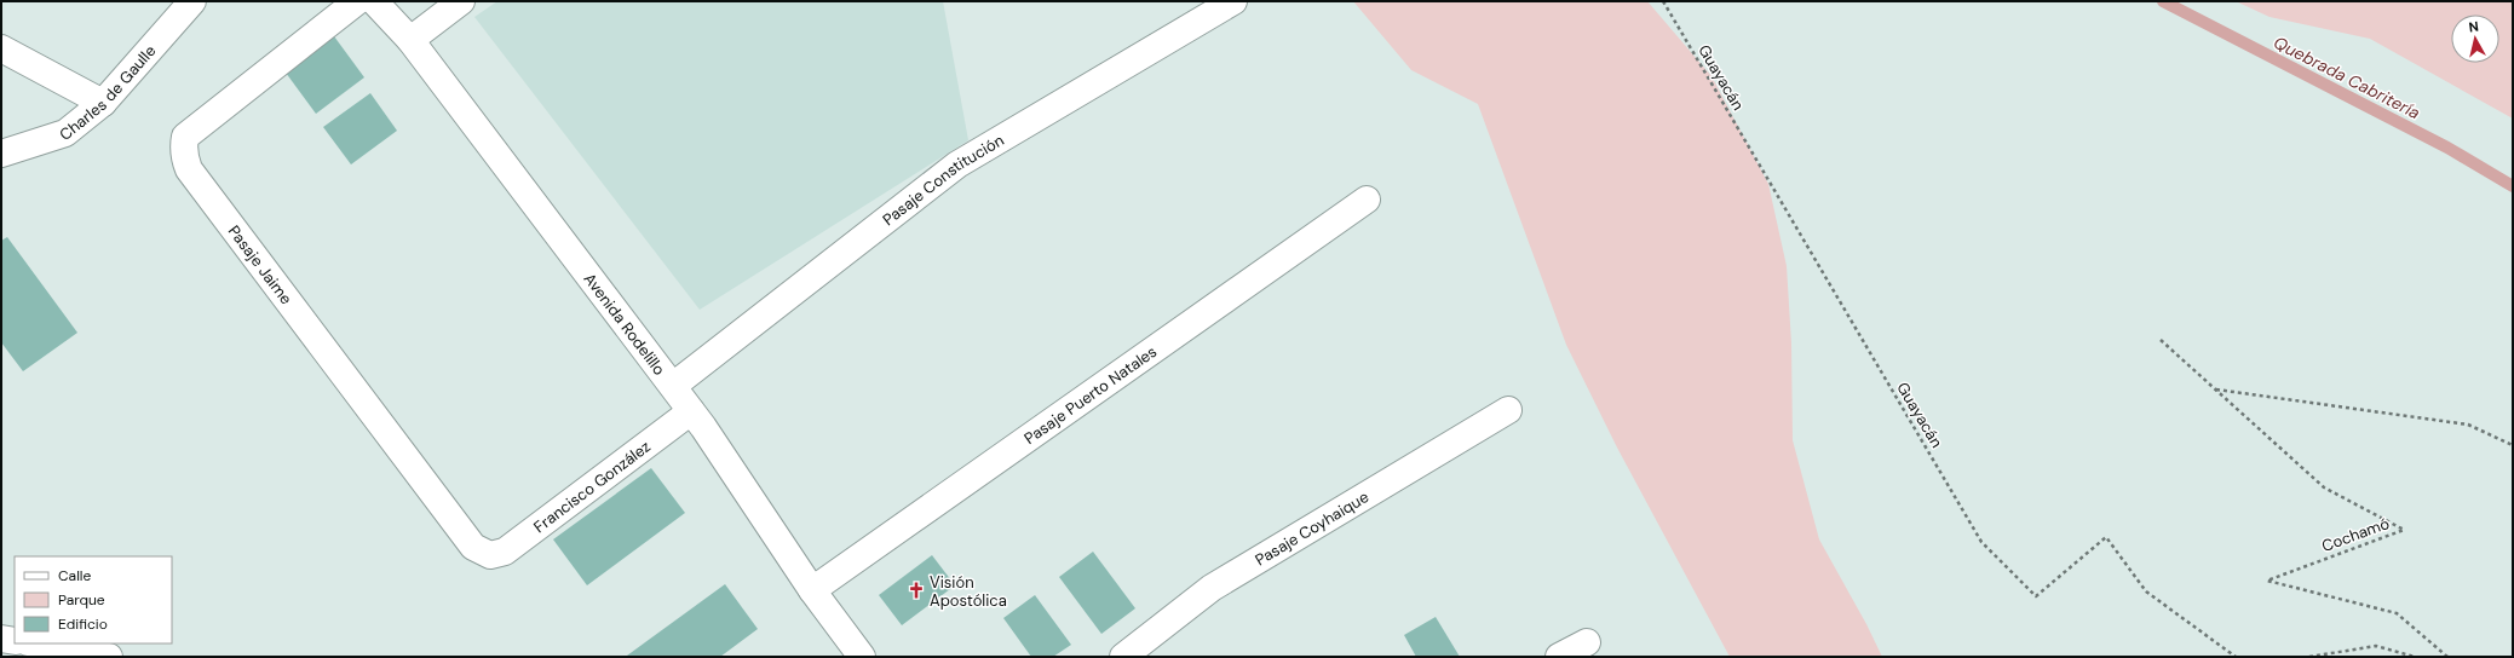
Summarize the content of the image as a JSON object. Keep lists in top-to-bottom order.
{
  "streets": {
    "street": [
      "Charles de Gaulle",
      "Pasaje Constitución",
      "Pasaje Jaime",
      "Avenida Rodelillo",
      "Pasaje Puerto Natales",
      "Francisco González",
      "Pasaje Coyhaique"
    ],
    "path": ["Guayacán", "Cochamó"]
  },
  "crossings": [
    ["Pasaje Constitución", "Avenida Rodelillo"],
    ["Pasaje Jaime", "Francisco González"],
    ["Avenida Rodelillo", "Pasaje Puerto Natales"],
    ["Avenida Rodelillo", "Francisco González"]
  ],
  "water": ["Quebrada Cabritería"],
  "places": {
    "church": ["Visión Apostólica"]
  },
  "legend": ["Calle", "Parque", "Edificio"],
  "north": "top"
}
